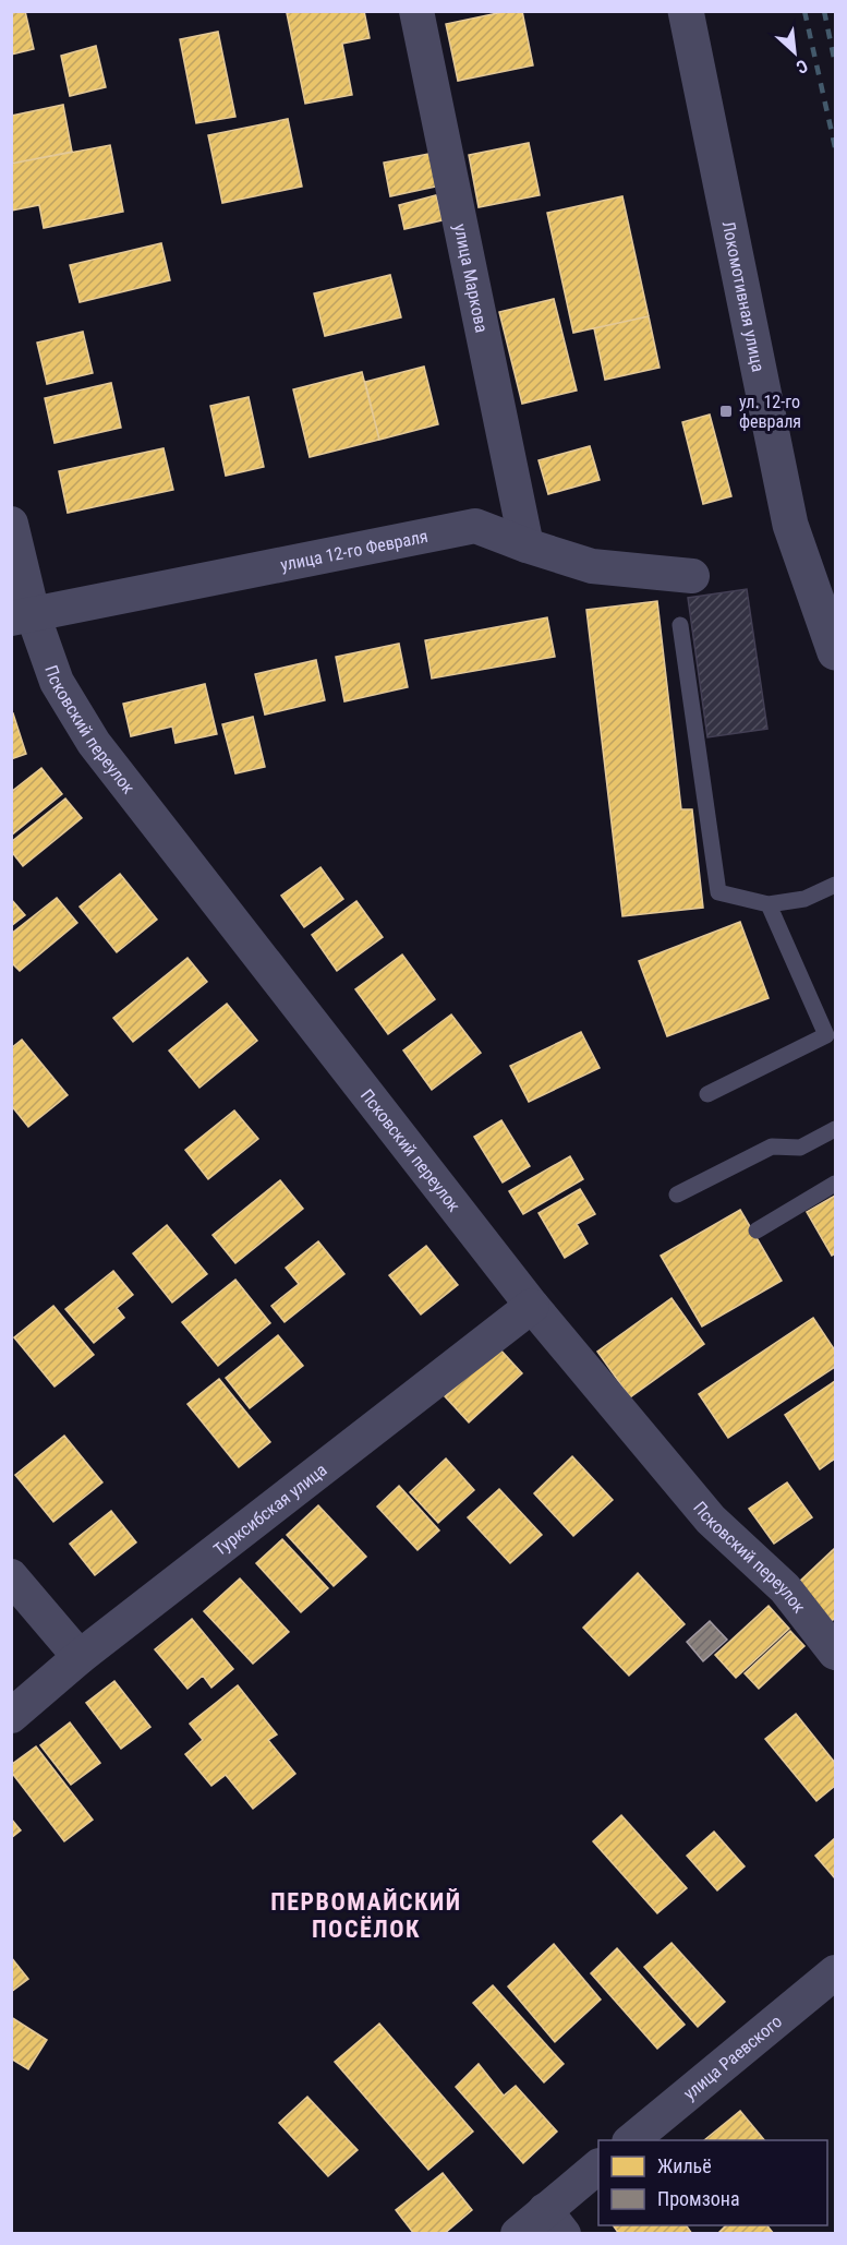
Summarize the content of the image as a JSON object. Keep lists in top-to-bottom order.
{
  "streets": {
    "street": [
      "улица Маркова",
      "Локомотивная улица",
      "улица 12-го Февраля",
      "Псковский переулок",
      "Турксибская улица",
      "улица Раевского"
    ]
  },
  "crossings": [
    ["улица Маркова", "улица 12-го Февраля"],
    ["улица 12-го Февраля", "Псковский переулок"],
    ["Псковский переулок", "Турксибская улица"]
  ],
  "districts": ["ПЕРВОМАЙСКИЙ ПОСЁЛОК"],
  "places": {
    "transit": ["ул. 12-го февраля"]
  },
  "legend": ["Жильё", "Промзона"],
  "north": "bottom right"
}
